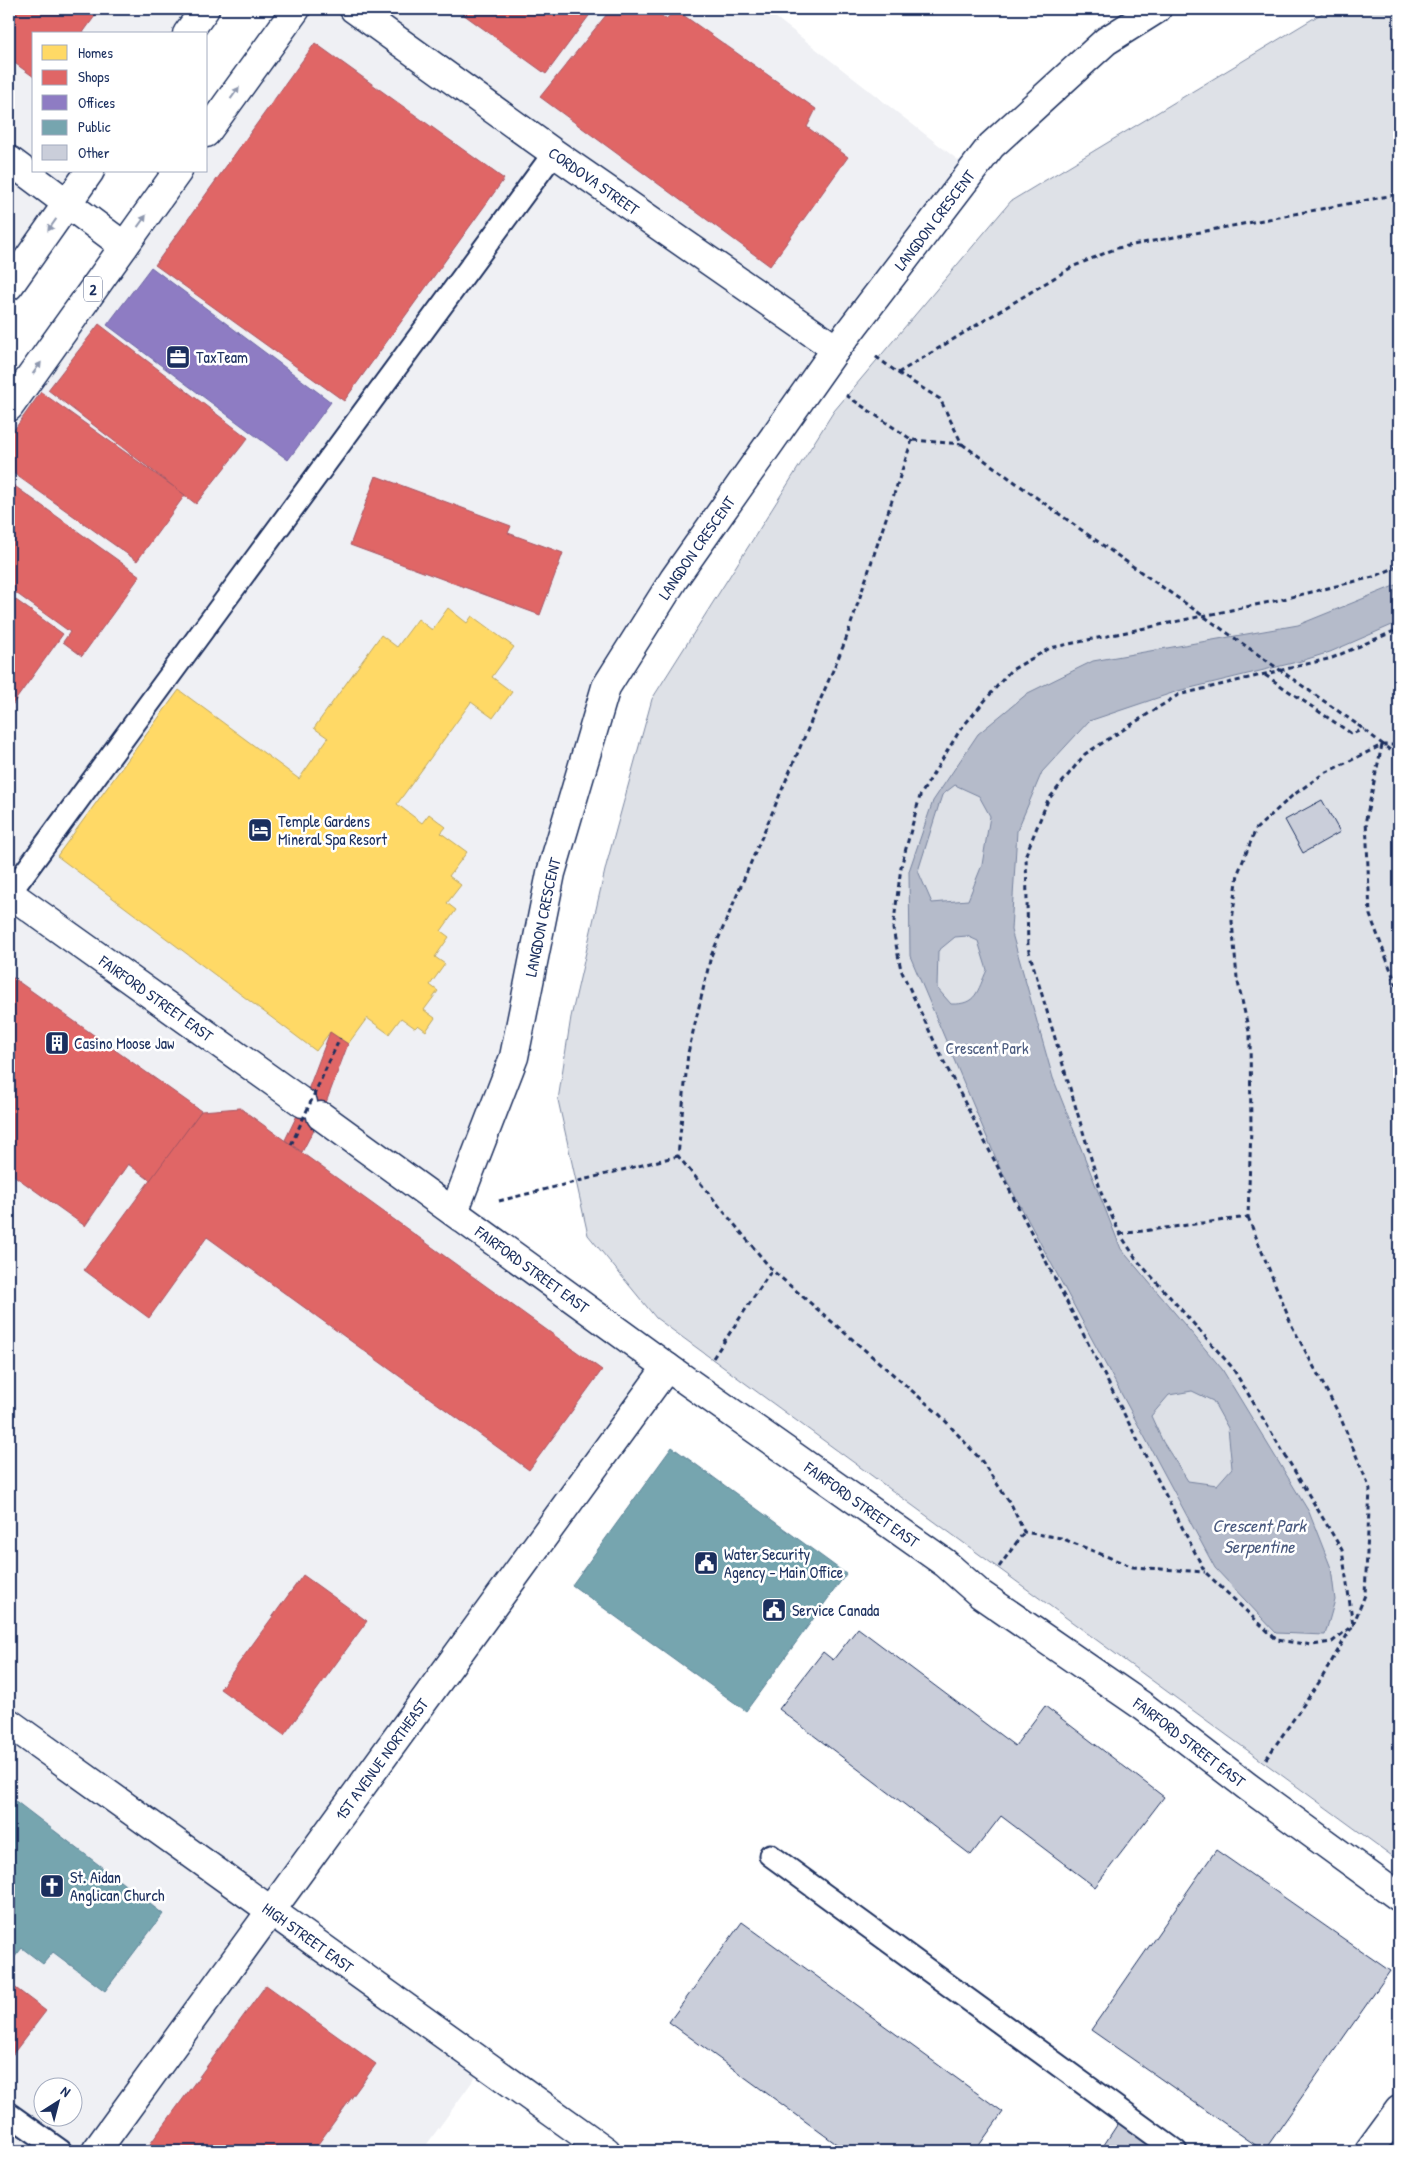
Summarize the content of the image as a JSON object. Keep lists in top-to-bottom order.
{
  "streets": {
    "street": [
      "CORDOVA STREET",
      "LANGDON CRESCENT",
      "2",
      "FAIRFORD STREET EAST",
      "1ST AVENUE NORTHEAST",
      "HIGH STREET EAST"
    ]
  },
  "crossings": [
    ["CORDOVA STREET", "LANGDON CRESCENT"],
    ["LANGDON CRESCENT", "FAIRFORD STREET EAST"],
    ["FAIRFORD STREET EAST", "1ST AVENUE NORTHEAST"],
    ["1ST AVENUE NORTHEAST", "HIGH STREET EAST"]
  ],
  "water": ["Crescent Park Serpentine"],
  "parks": ["Crescent Park"],
  "places": {
    "office": ["TaxTeam"],
    "hotel": ["Temple Gardens Mineral Spa Resort"],
    "building": ["Casino Moose Jaw"],
    "public building": ["Water Security Agency - Main Office", "Service Canada"],
    "church": ["St. Aidan Anglican Church"]
  },
  "legend": [
    "Homes",
    "Shops",
    "Offices",
    "Public",
    "Other"
  ],
  "north": "top right"
}
